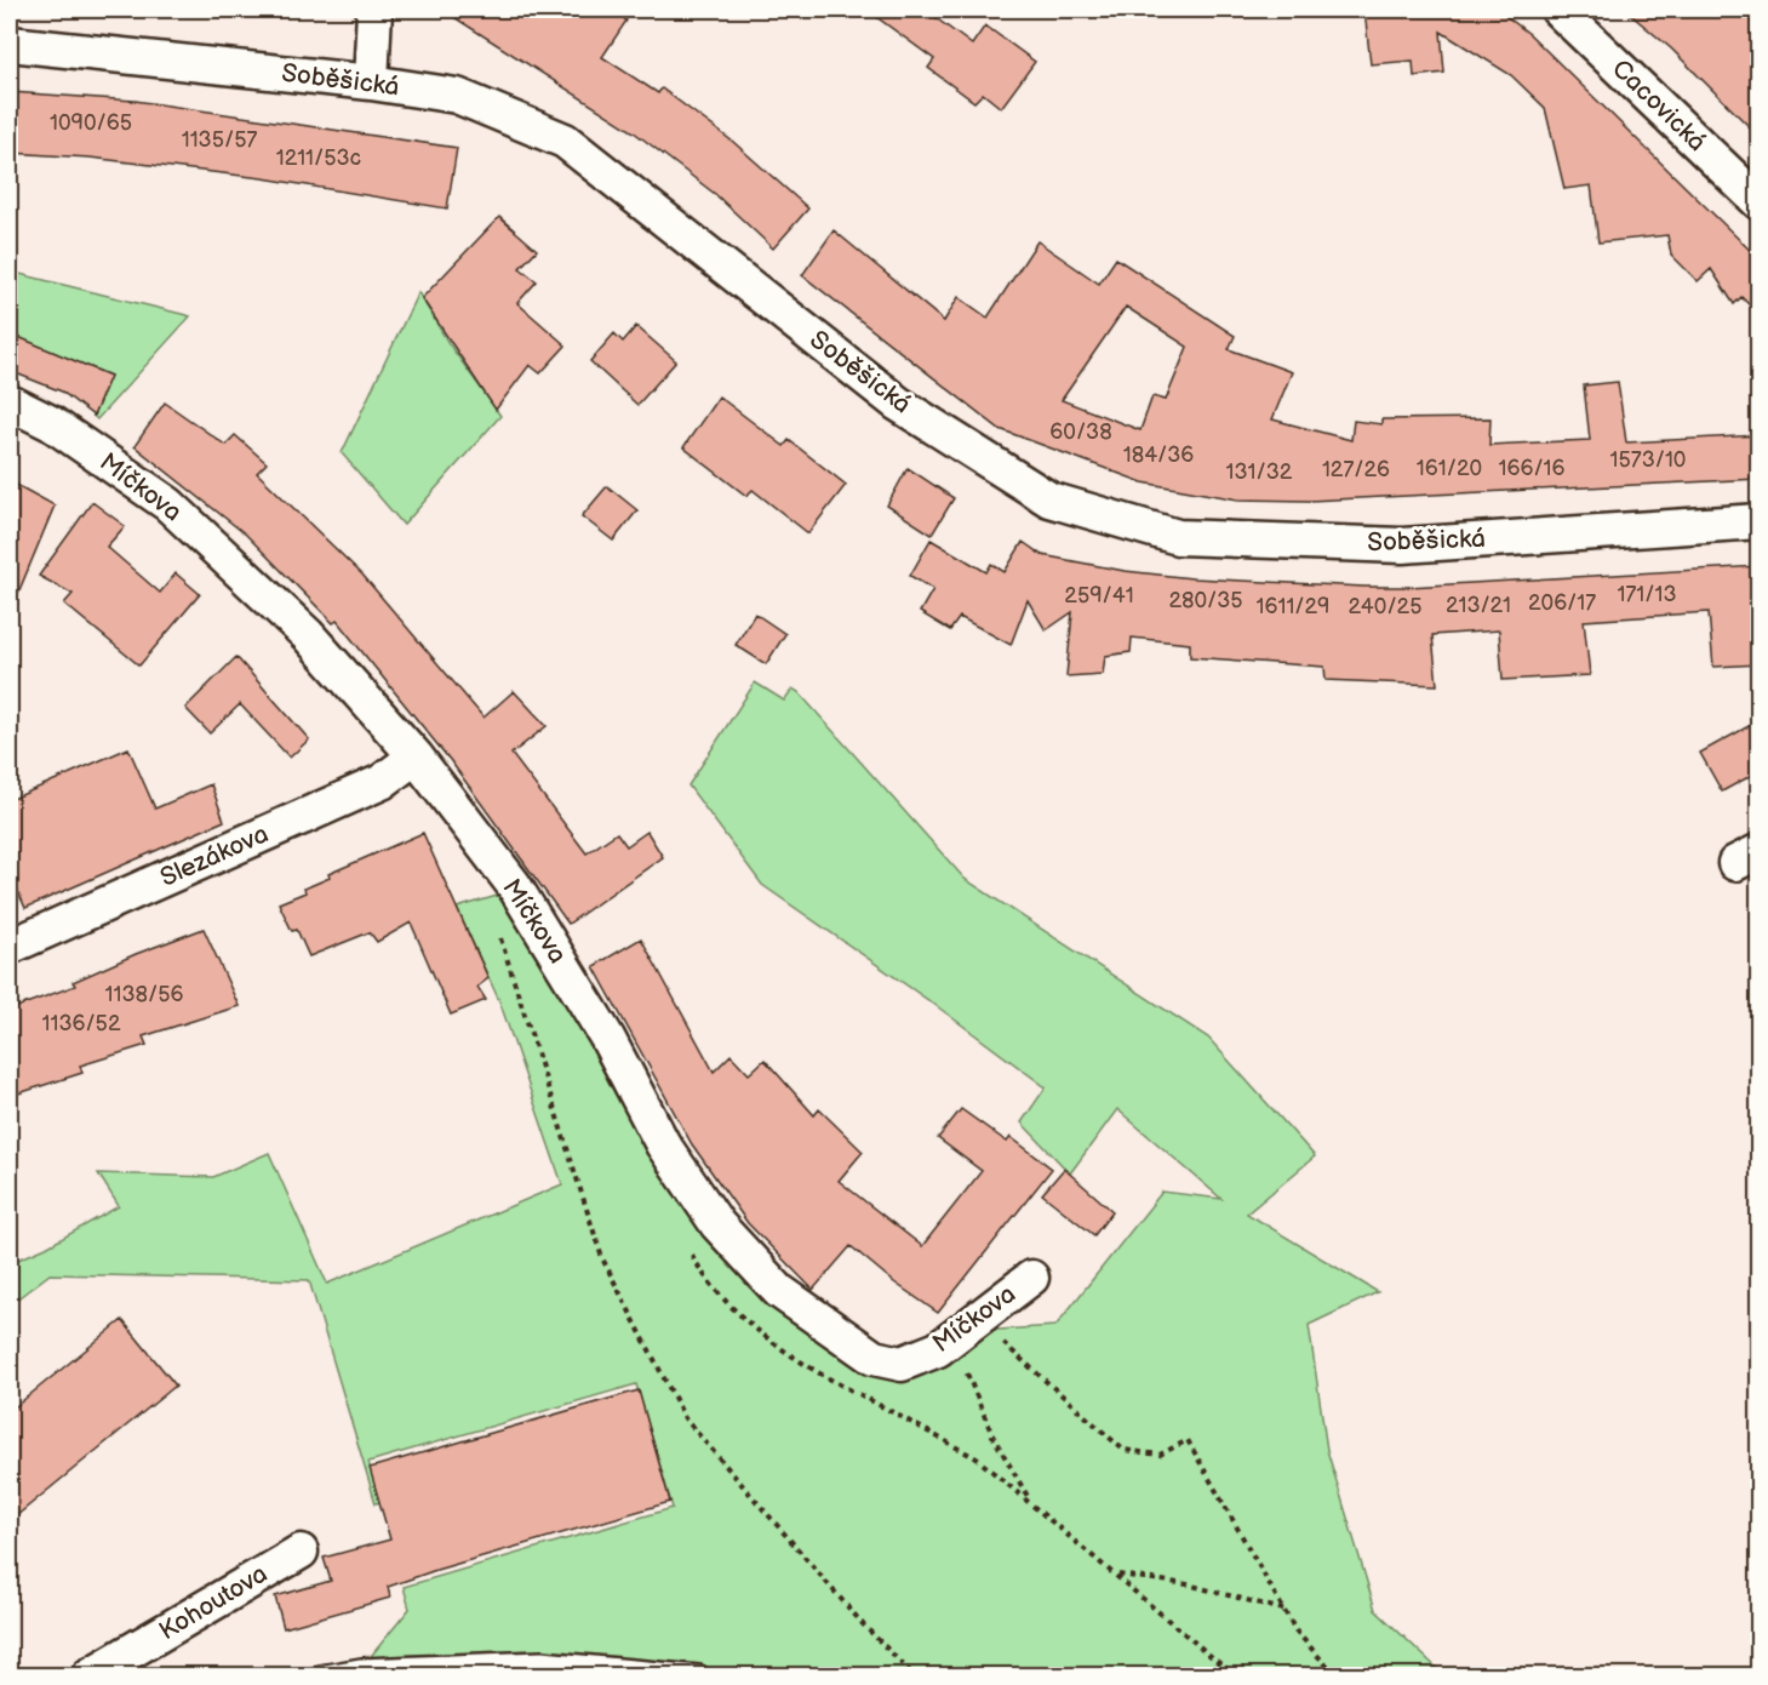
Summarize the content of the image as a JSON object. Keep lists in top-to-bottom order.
{
  "streets": {
    "street": [
      "Soběšická",
      "Cacovická",
      "Míčkova",
      "Slezákova",
      "Kohoutova"
    ]
  },
  "crossings": [
    ["Míčkova", "Slezákova"]
  ],
  "house_numbers": [
    "1090/65",
    "1135/57",
    "1211/53c",
    "60/38",
    "184/36",
    "1573/10",
    "161/20",
    "166/16",
    "127/26",
    "131/32",
    "171/13",
    "259/41",
    "280/35",
    "206/17",
    "213/21",
    "1611/29",
    "240/25",
    "1138/56",
    "1136/52"
  ]
}
